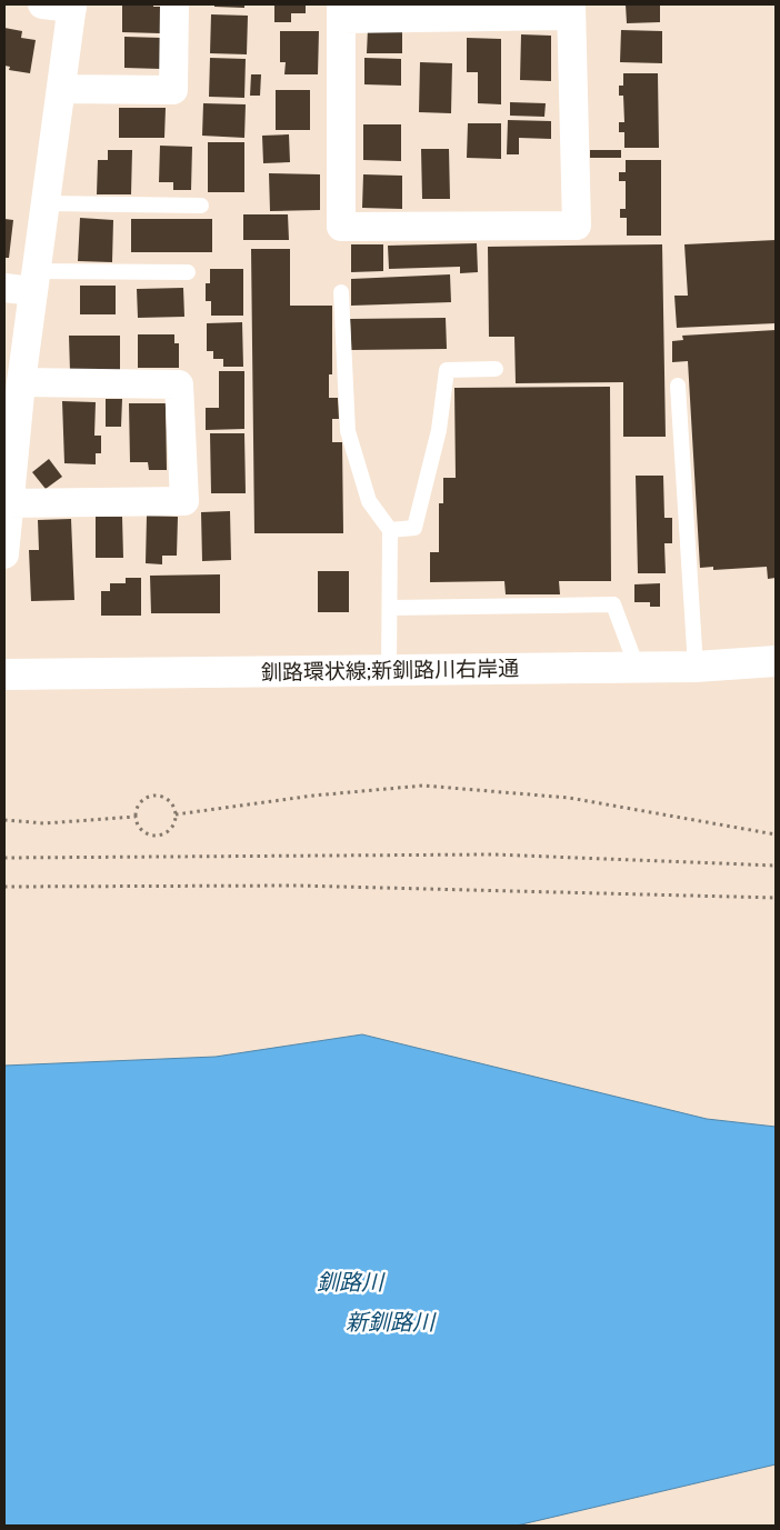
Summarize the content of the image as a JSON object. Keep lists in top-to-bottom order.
{
  "streets": {
    "main road": ["釧路環状線;新釧路川右岸通"]
  },
  "water": ["釧路川", "新釧路川"]
}
